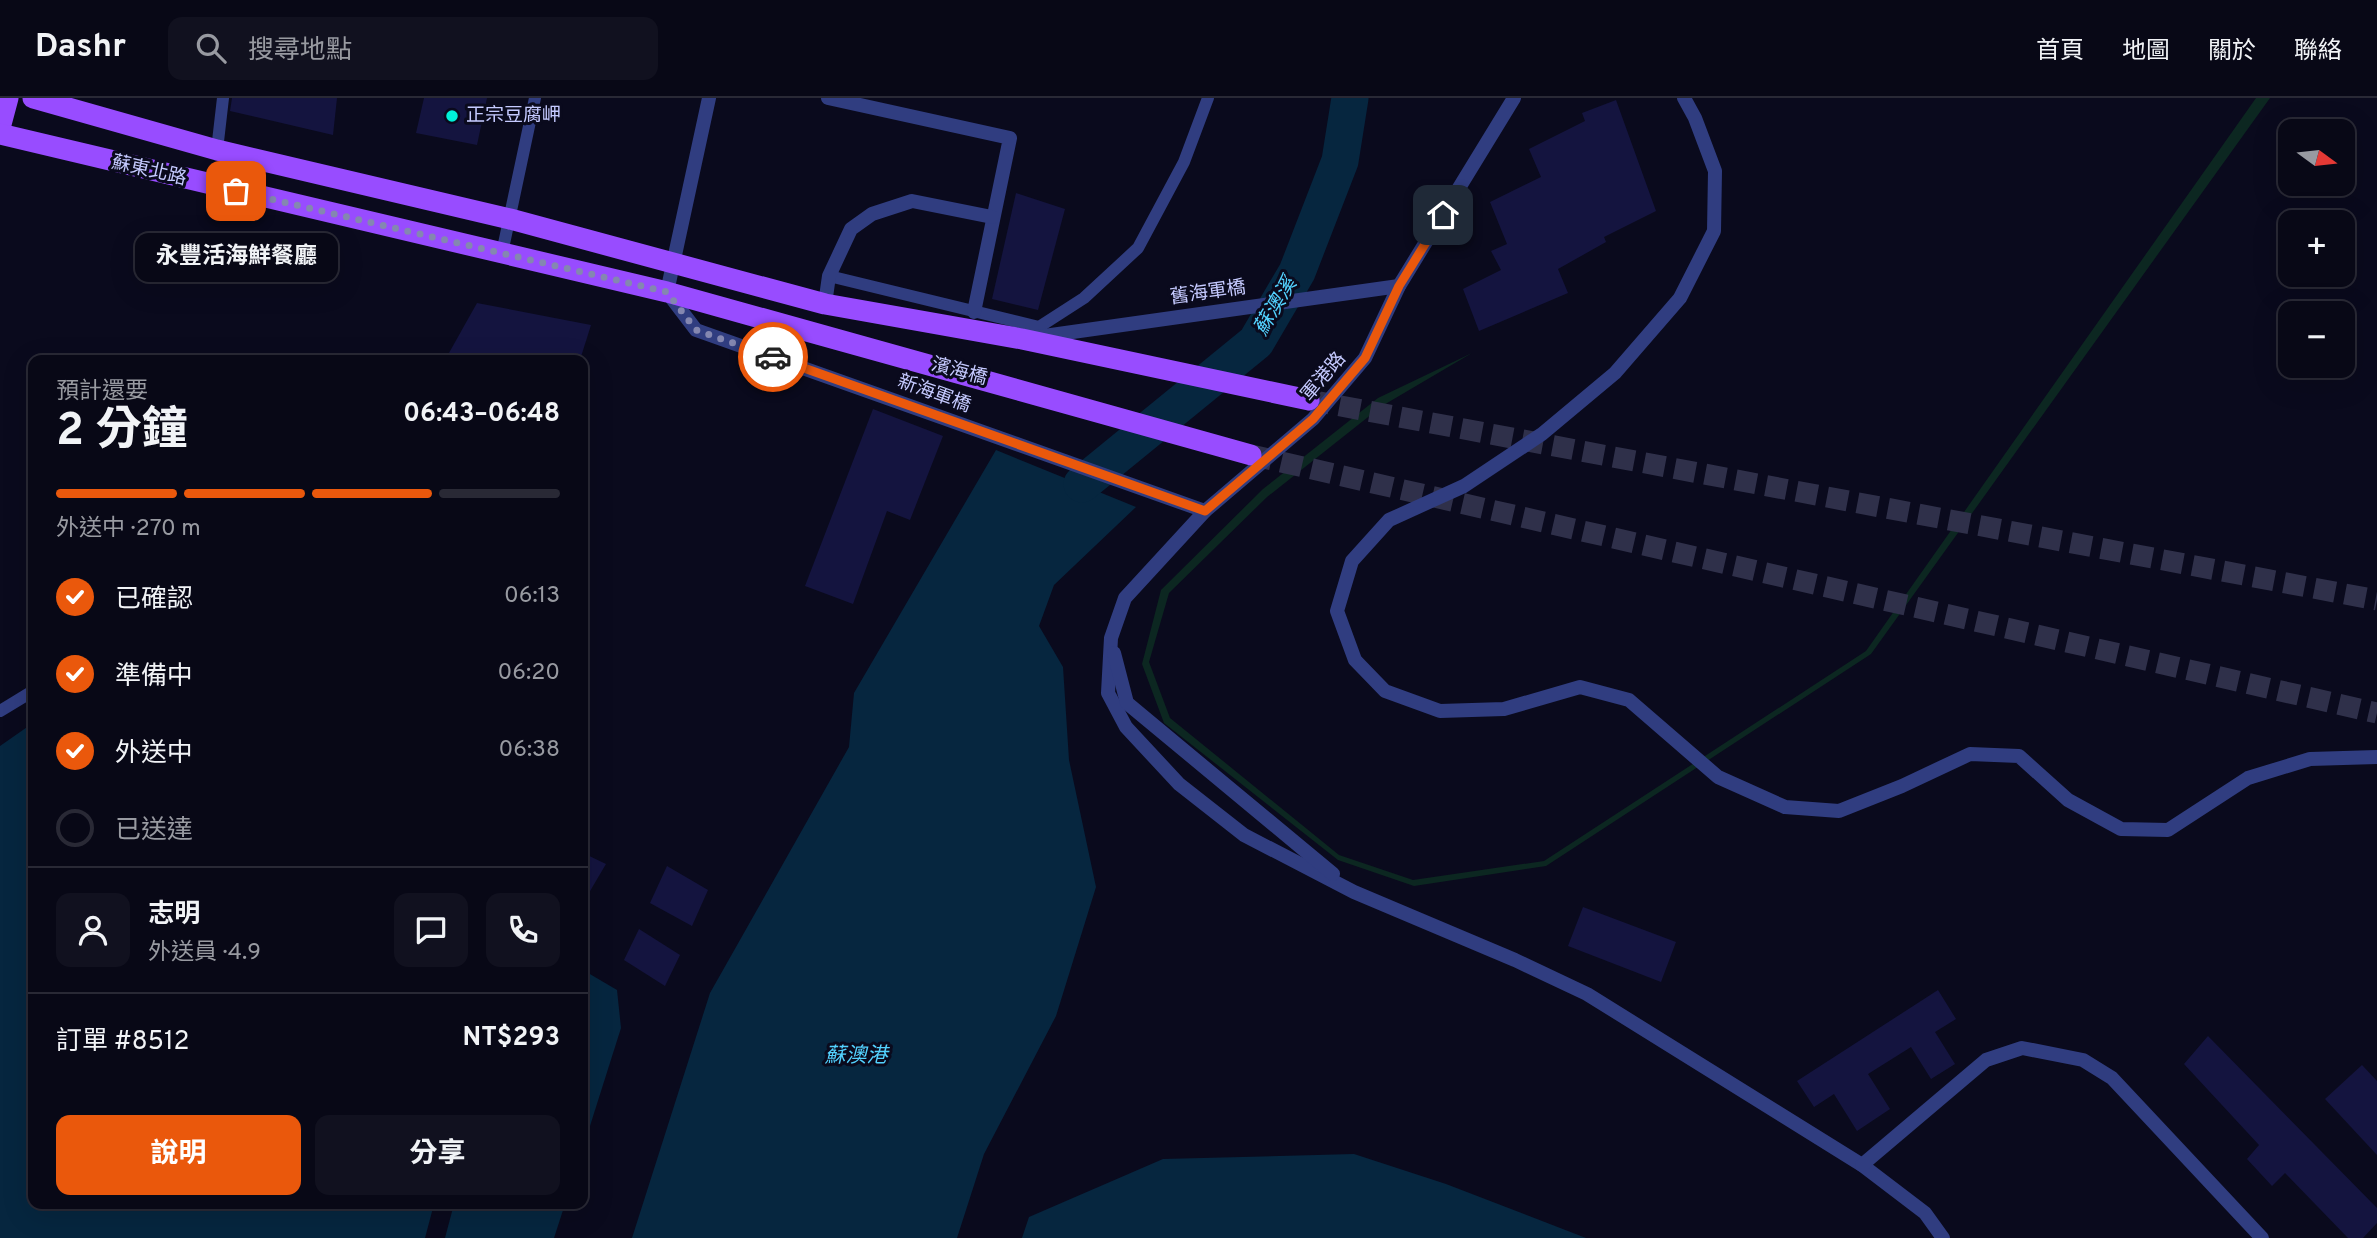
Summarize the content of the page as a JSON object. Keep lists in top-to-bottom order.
{
  "streets": {
    "main road": ["蘇東北路", "濱海橋"],
    "street": ["舊海軍橋", "軍港路", "新海軍橋"]
  },
  "crossings": [
    ["蘇東北路", "舊海軍橋"],
    ["蘇東北路", "濱海橋"],
    ["蘇東北路", "新海軍橋"],
    ["舊海軍橋", "軍港路"],
    ["濱海橋", "新海軍橋"],
    ["軍港路", "新海軍橋"]
  ],
  "water": ["蘇澳溪", "蘇澳港"],
  "places": ["正宗豆腐岬", "永豐活海鮮餐廳"],
  "north": "right",
  "page": {
    "header": "Dashr",
    "search": "搜尋地點",
    "nav": [
      "首頁",
      "地圖",
      "關於",
      "聯絡"
    ],
    "map_buttons": ["+", "−"],
    "bubble": "永豐活海鮮餐廳",
    "heading": ["2 分鐘", "預計還要", "06:43–06:48"],
    "panel": [
      "志明",
      "外送員 · 4.9",
      "訂單 #8512",
      "NT$293"
    ],
    "bar": "外送中 · 270 m",
    "list": [
      ["已確認", "06:13"],
      ["準備中", "06:20"],
      ["外送中", "06:38"],
      "已送達"
    ],
    "buttons": ["說明", "分享"]
  }
}
